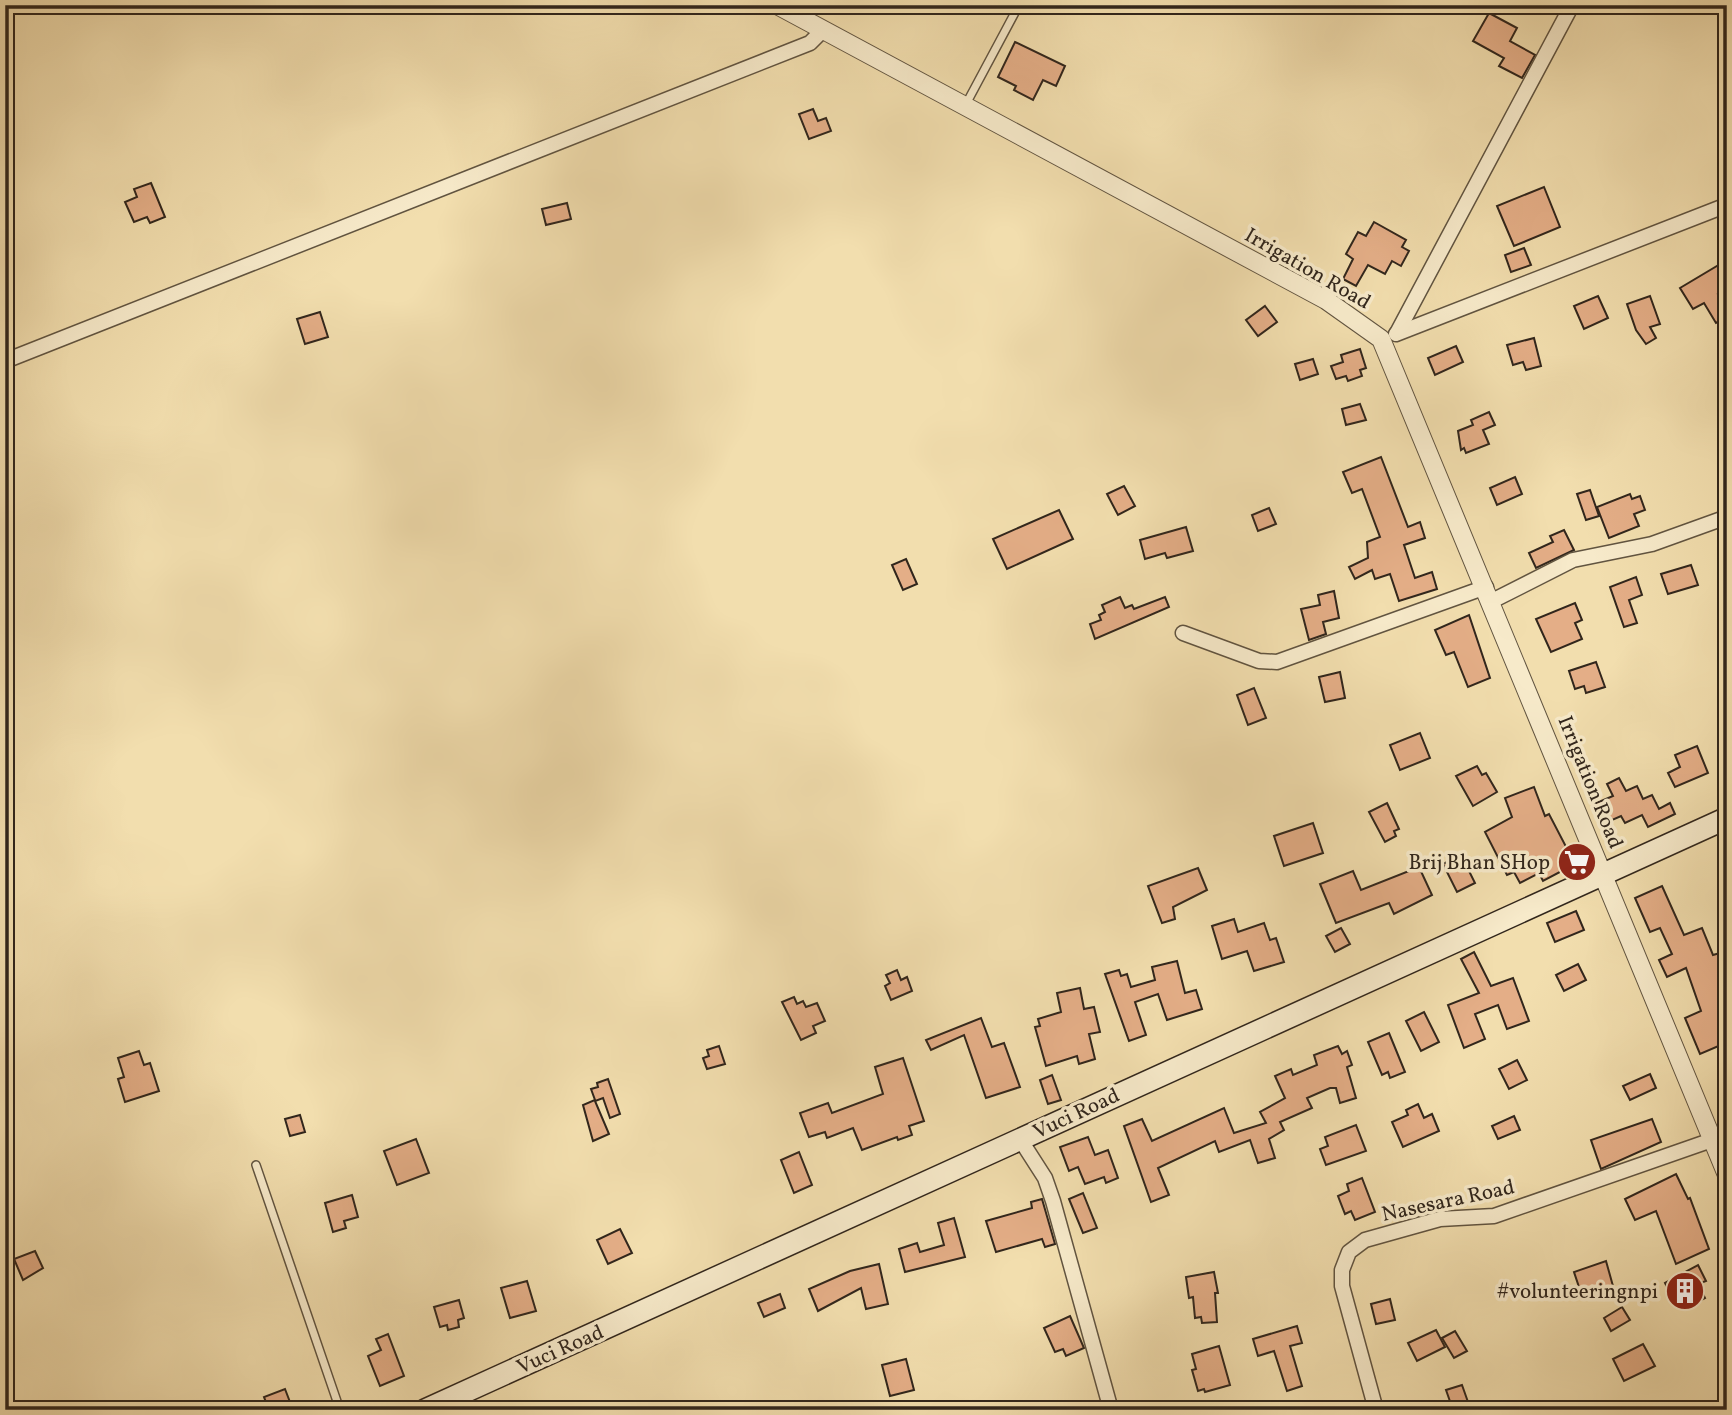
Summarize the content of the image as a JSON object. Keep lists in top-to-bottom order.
{
  "streets": {
    "main road": ["Vuci Road"],
    "street": ["Irrigation Road", "Nasesara Road"]
  },
  "crossings": [
    ["Irrigation Road", "Vuci Road"],
    ["Irrigation Road", "Nasesara Road"]
  ],
  "places": {
    "supermarket": ["Brij Bhan SHop"],
    "building": ["#volunteeringnpi"]
  }
}
